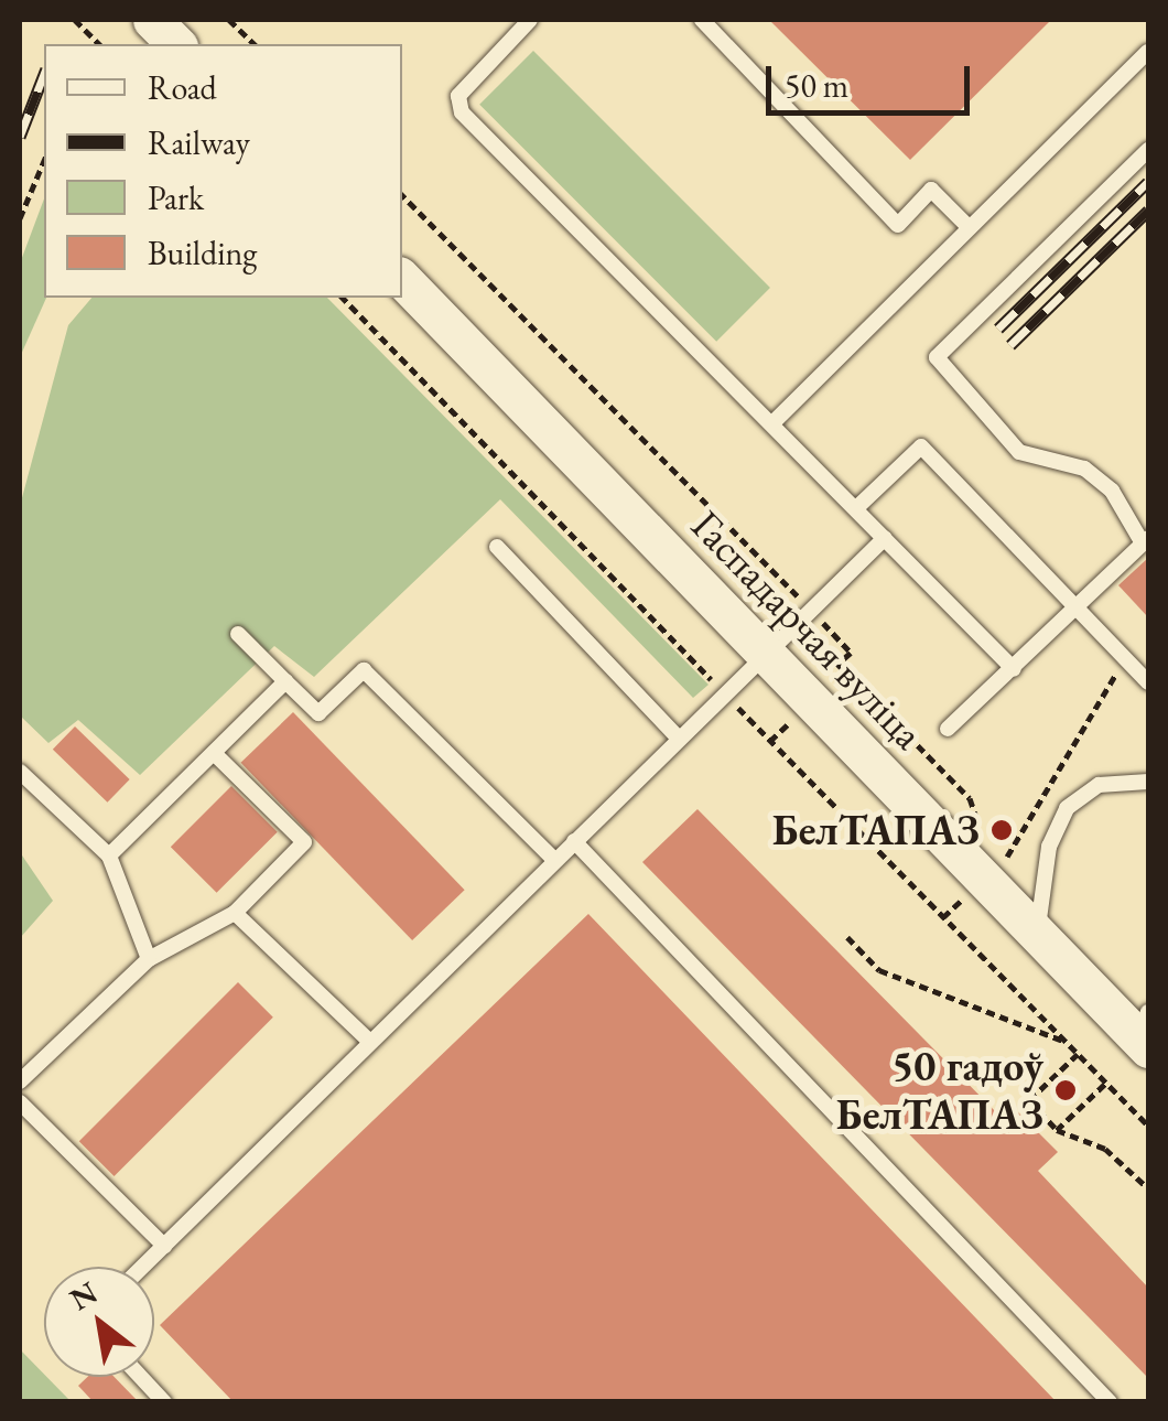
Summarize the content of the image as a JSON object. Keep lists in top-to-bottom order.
{
  "streets": {
    "street": ["Гаспадарчая вуліца"]
  },
  "places": ["БелТАПАЗ", "50 гадоў БелТАПАЗ"],
  "legend": [
    "Road",
    "Railway",
    "Park",
    "Building"
  ],
  "scale_bar": "50 m",
  "north": "top left"
}
